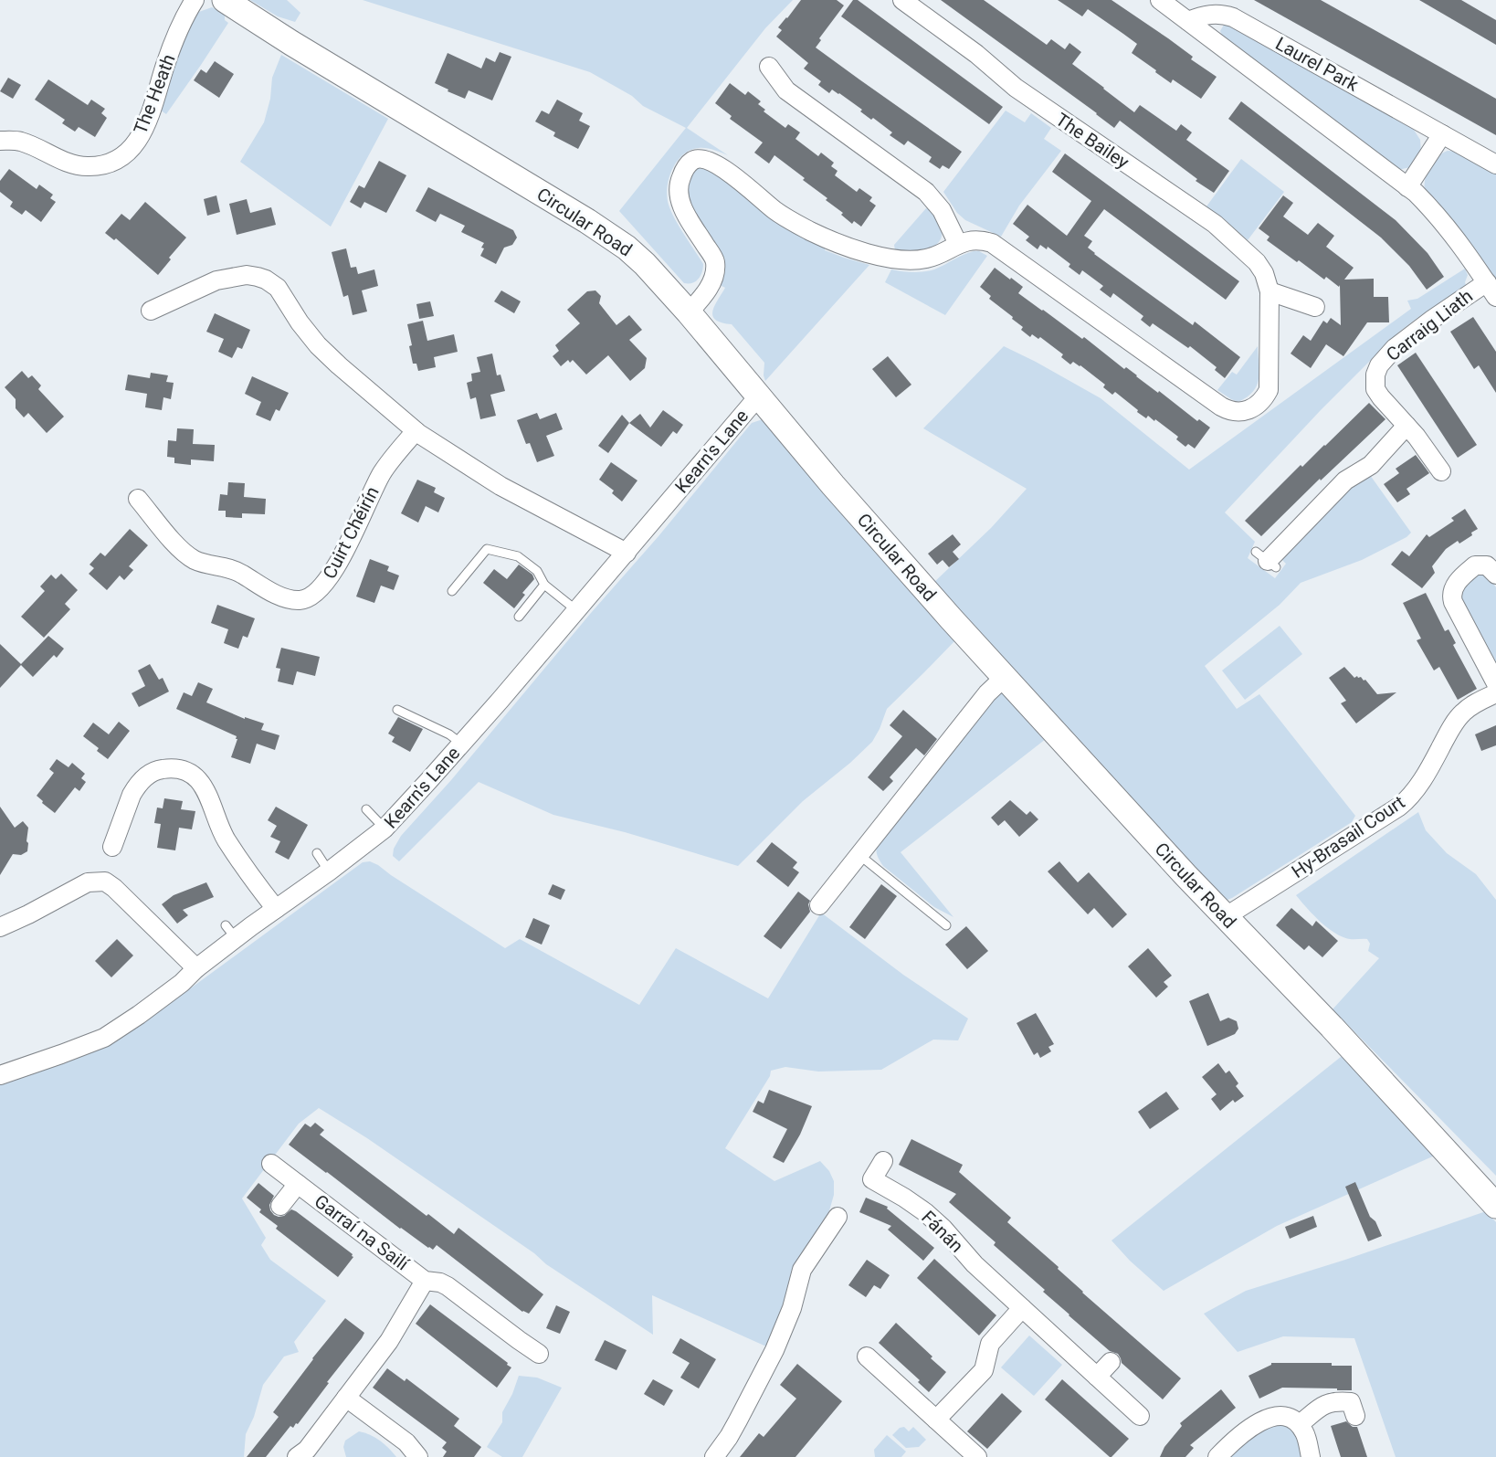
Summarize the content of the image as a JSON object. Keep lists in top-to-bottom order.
{
  "streets": {
    "street": [
      "Laurel Park",
      "The Heath",
      "The Bailey",
      "Circular Road",
      "Carraig Liath",
      "Kearn's Lane",
      "Cuirt Chéirín",
      "Hy-Brasail Court",
      "Fánán",
      "Garraí na Sailí"
    ]
  },
  "crossings": [
    ["Laurel Park", "Carraig Liath"],
    ["The Bailey", "Circular Road"],
    ["Circular Road", "Kearn's Lane"],
    ["Circular Road", "Hy-Brasail Court"]
  ]
}
